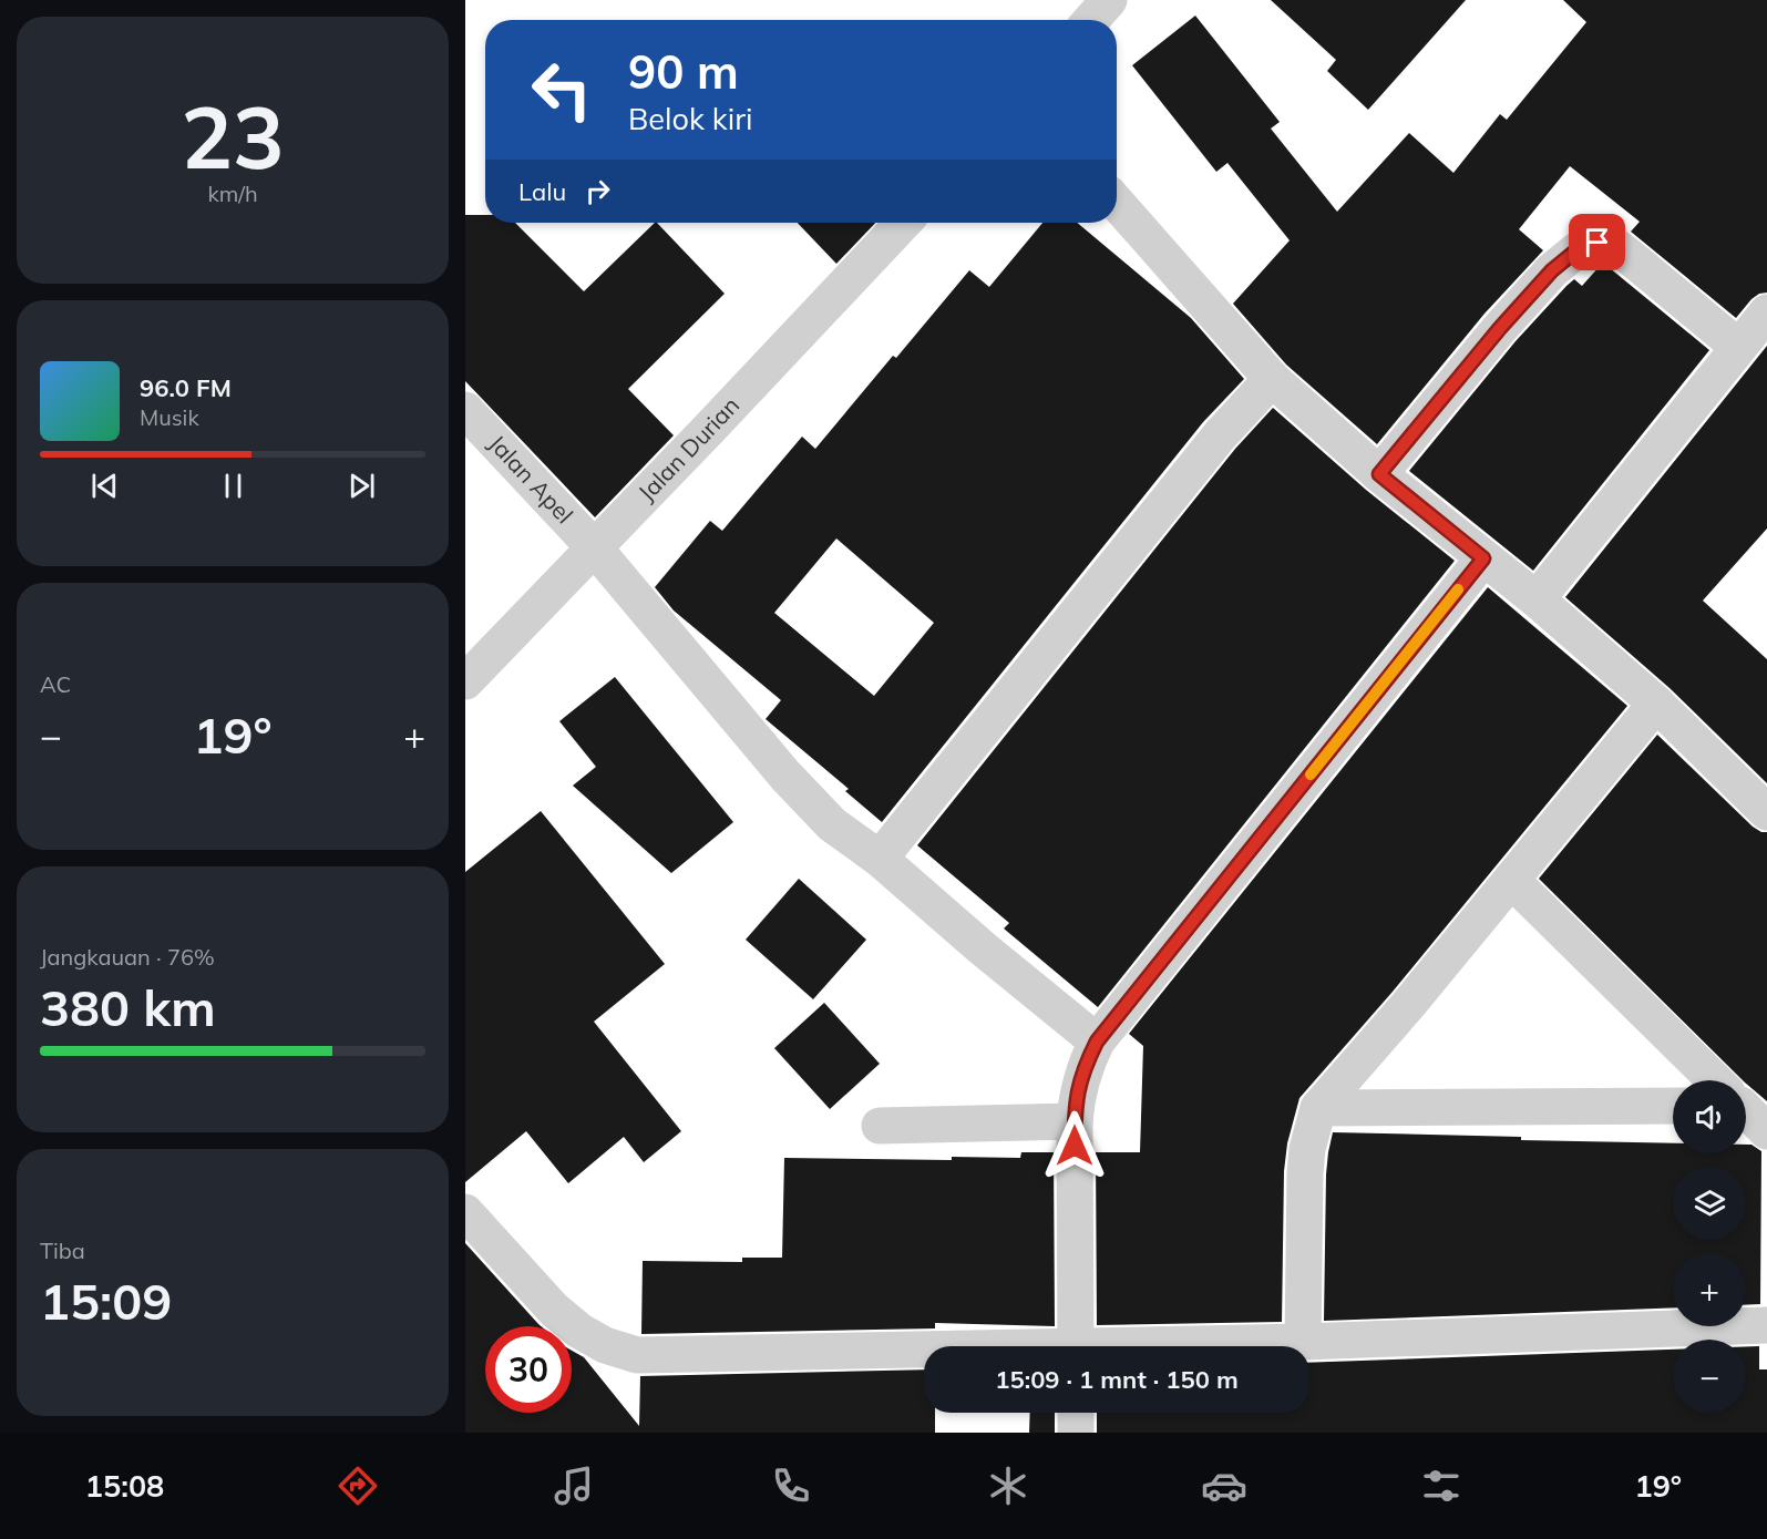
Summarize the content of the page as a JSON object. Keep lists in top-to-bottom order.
{
  "streets": {
    "street": ["Jalan Durian", "Jalan Apel"]
  },
  "crossings": [
    ["Jalan Durian", "Jalan Apel"]
  ],
  "page": {
    "tile": [
      ["23", "km/h"],
      "AC",
      ["Jangkauan · 76%", "380 km"],
      ["Tiba", "15:09"]
    ],
    "turn": ["90 m", "Belok kiri"],
    "then": "Lalu",
    "song": ["96.0 FM", "Musik"],
    "heat": ["−", "19°", "+"],
    "map_buttons": ["+", "−"],
    "limit": "30",
    "trip": "15:09 · 1 mnt · 150 m",
    "tabs": ["15:08", "19°"]
  }
}
